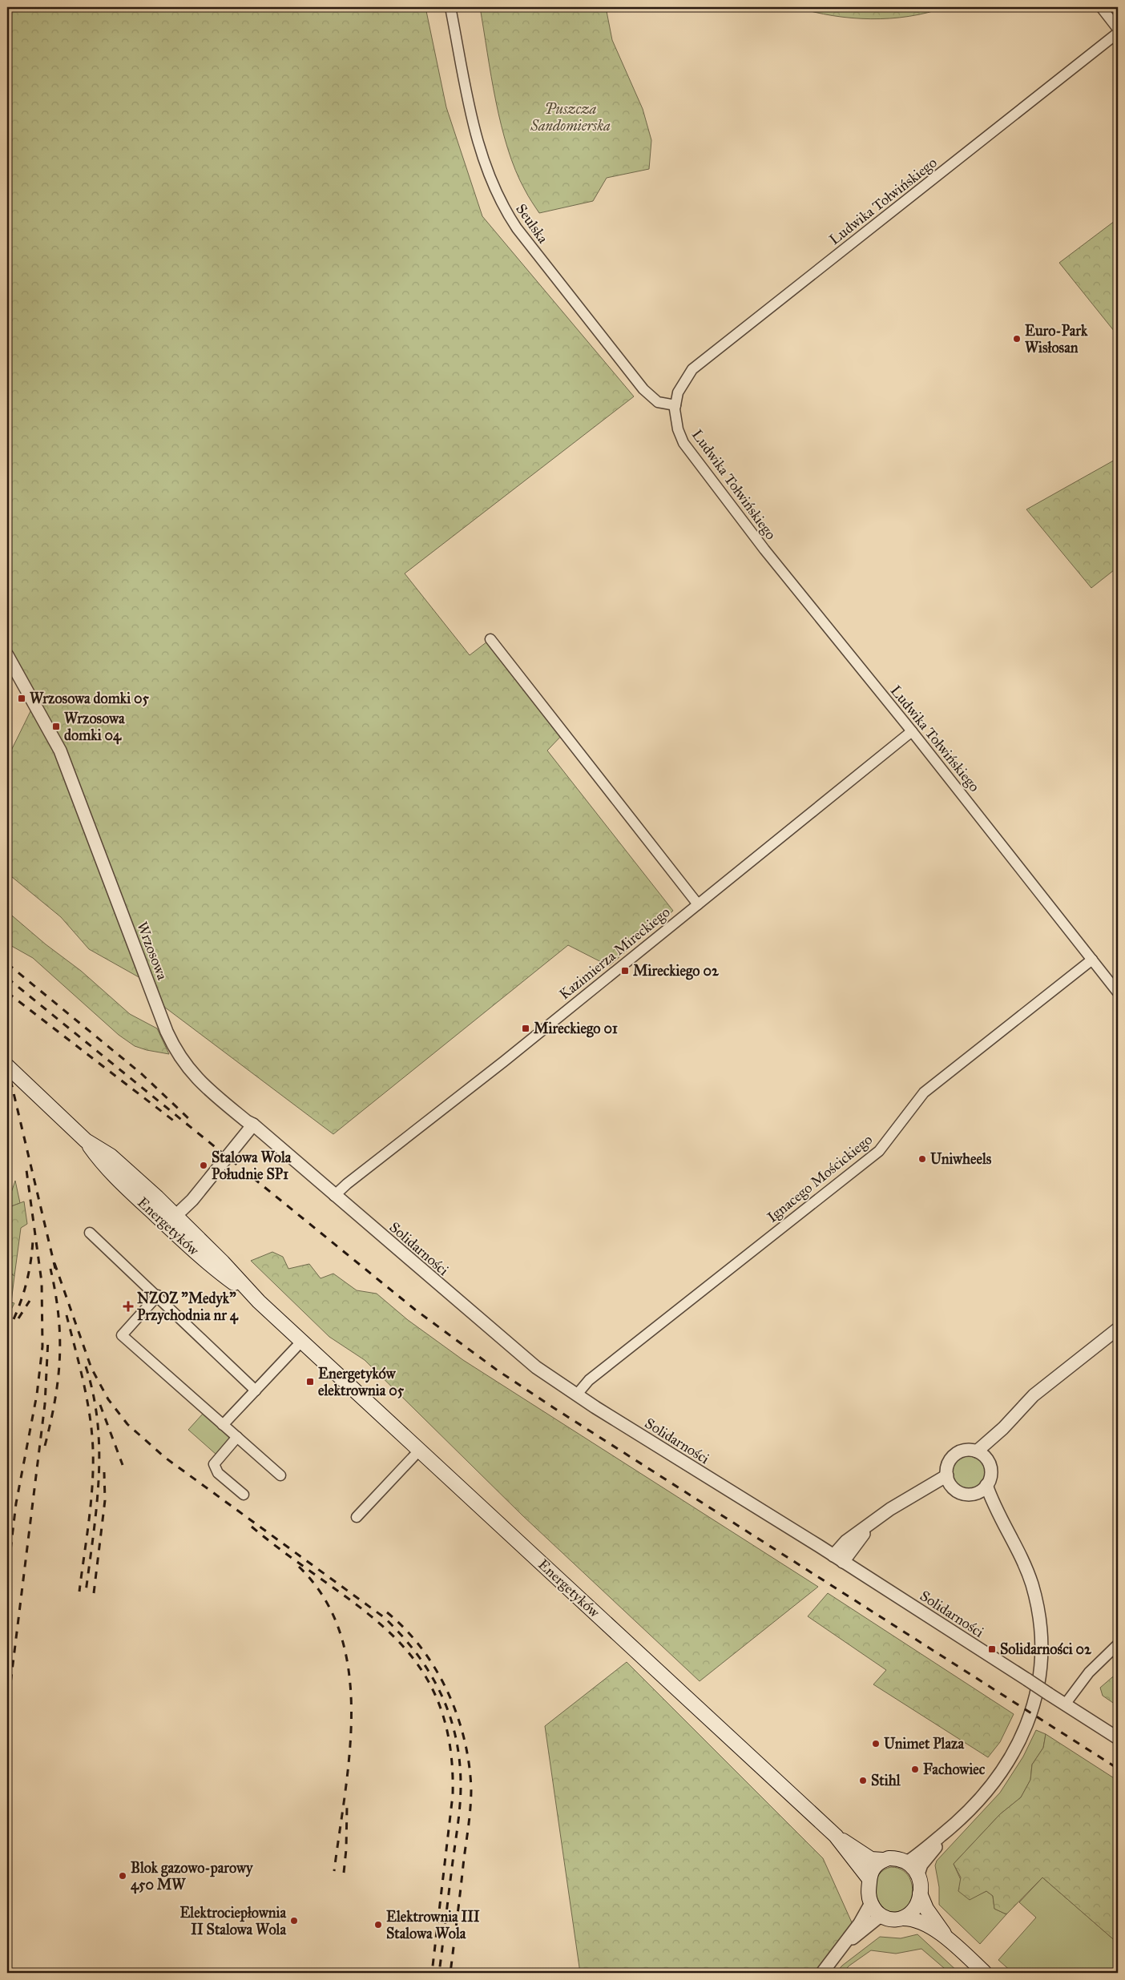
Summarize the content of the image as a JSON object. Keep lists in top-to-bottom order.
{
  "streets": {
    "main road": ["Energetyków"],
    "street": [
      "Ludwika Tołwińskiego",
      "Seulska",
      "Wrzosowa",
      "Kazimierza Mireckiego",
      "Ignacego Mościckiego",
      "Solidarności"
    ]
  },
  "crossings": [
    ["Ludwika Tołwińskiego", "Seulska"],
    ["Ludwika Tołwińskiego", "Kazimierza Mireckiego"],
    ["Ludwika Tołwińskiego", "Ignacego Mościckiego"],
    ["Wrzosowa", "Solidarności"],
    ["Kazimierza Mireckiego", "Solidarności"],
    ["Ignacego Mościckiego", "Solidarności"]
  ],
  "parks": ["Puszcza Sandomierska"],
  "places": {
    "other": [
      "Euro-Park Wisłosan",
      "Uniwheels",
      "Stalowa Wola Południe SP1",
      "Unimet Plaza",
      "Fachowiec",
      "Stihl",
      "Blok gazowo-parowy 450 MW",
      "Elektrociepłownia II Stalowa Wola",
      "Elektrownia III Stalowa Wola"
    ],
    "transit": [
      "Wrzosowa domki 05",
      "Wrzosowa domki 04",
      "Mireckiego 02",
      "Mireckiego 01",
      "Energetyków elektrownia 05",
      "Solidarności 02"
    ],
    "health": ["NZOZ \"Medyk\" Przychodnia nr 4"]
  }
}
